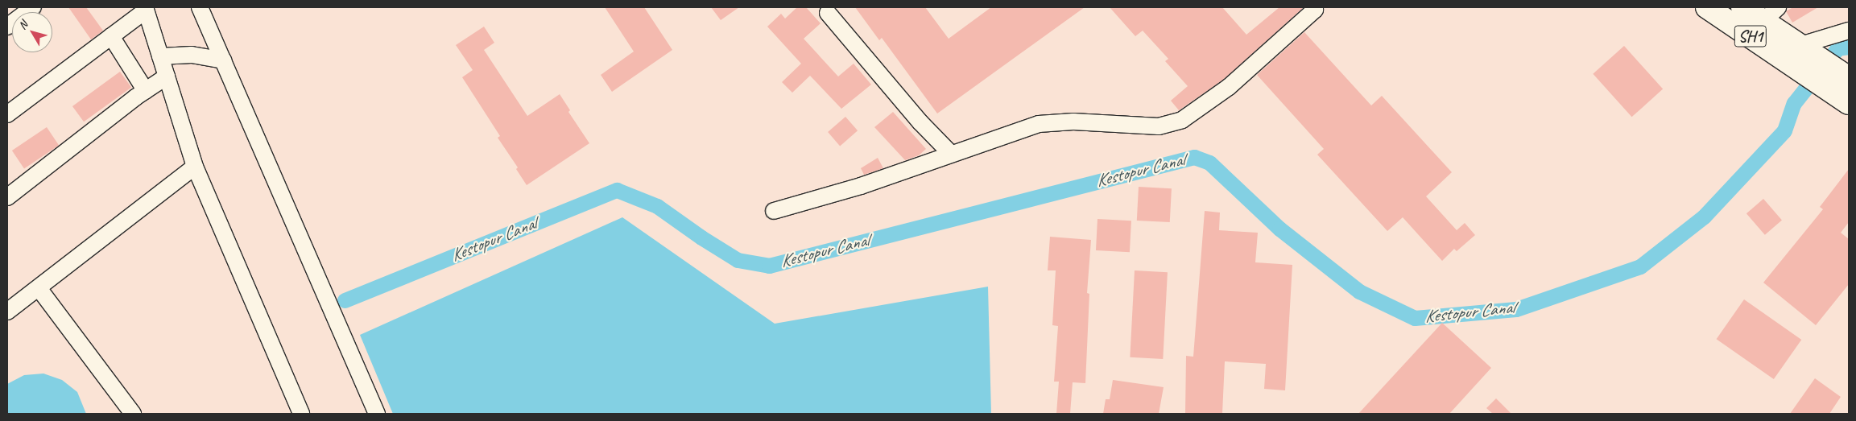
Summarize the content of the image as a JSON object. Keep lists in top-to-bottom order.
{
  "streets": {
    "main road": ["SH1"]
  },
  "water": ["Kestopur Canal"],
  "north": "top left"
}
